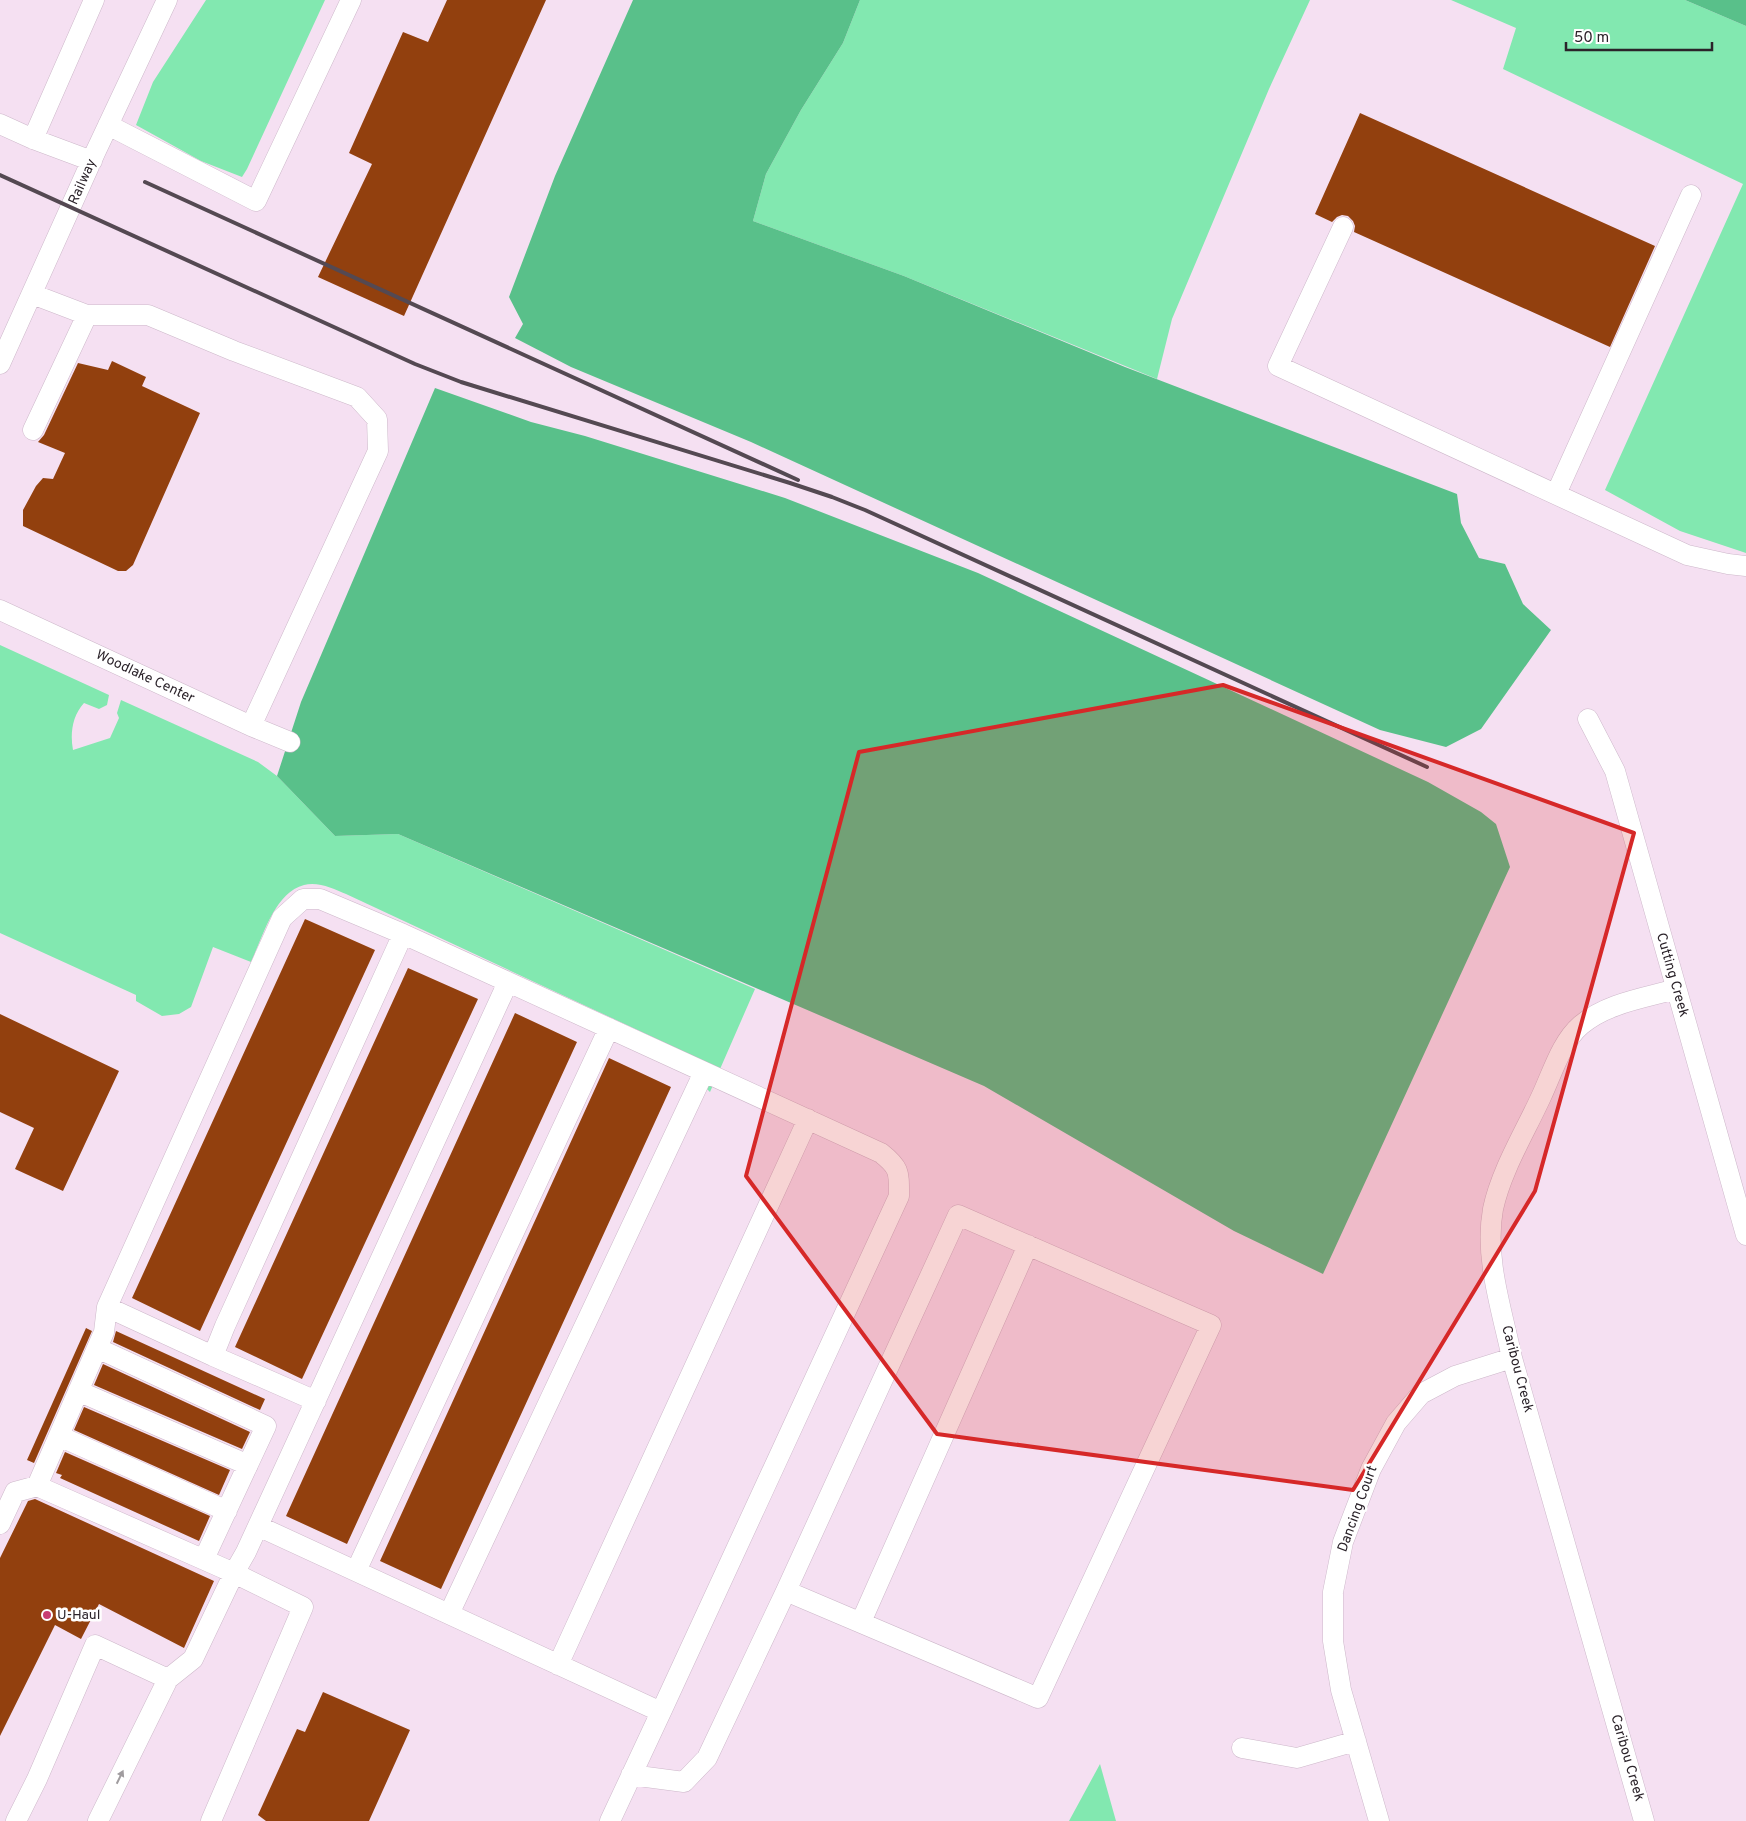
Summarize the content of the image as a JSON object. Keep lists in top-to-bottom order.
{
  "streets": {
    "street": [
      "Railway",
      "Woodlake Center",
      "Cutting Creek",
      "Caribou Creek",
      "Dancing Court"
    ]
  },
  "crossings": [
    ["Cutting Creek", "Caribou Creek"],
    ["Caribou Creek", "Dancing Court"]
  ],
  "places": ["U-Haul"],
  "scale_bar": "50 m"
}
